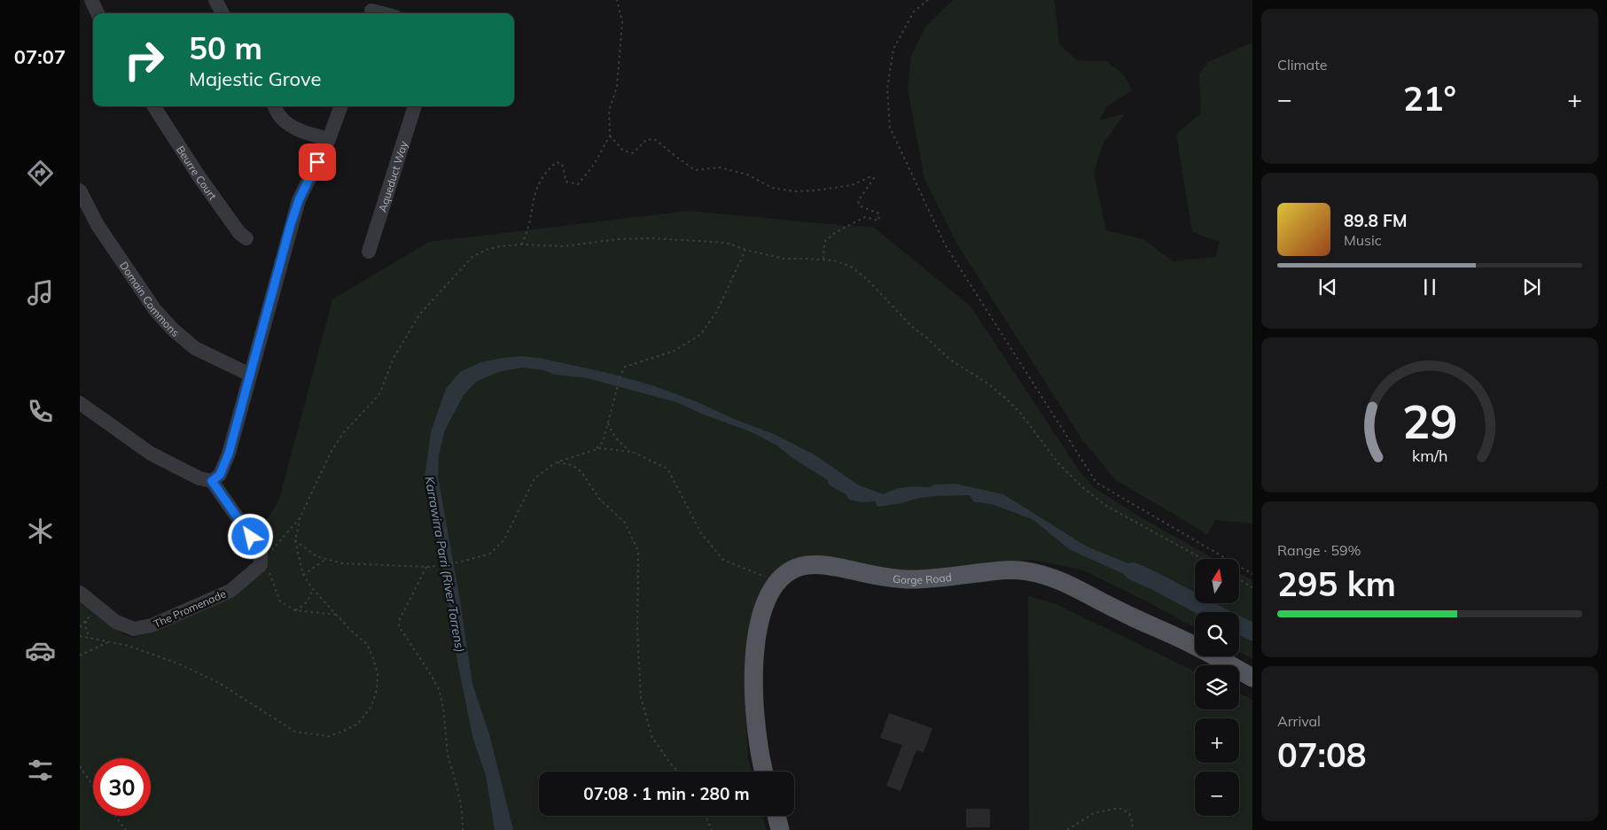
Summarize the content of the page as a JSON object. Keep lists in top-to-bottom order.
{
  "streets": {
    "main road": ["Gorge Road"],
    "street": [
      "Beurre Court",
      "Aqueduct Way",
      "Domain Commons",
      "The Promenade"
    ]
  },
  "water": ["Karrawirra Parri (River Torrens)"],
  "north": "top",
  "page": {
    "tabs": "07:07",
    "tile": [
      "Climate",
      ["Range · 59%", "295 km"],
      ["Arrival", "07:08"]
    ],
    "turn": ["50 m", "Majestic Grove"],
    "heat": ["−", "21°", "+"],
    "song": ["89.8 FM", "Music"],
    "map_buttons": ["+", "−"],
    "limit": "30",
    "trip": "07:08 · 1 min · 280 m",
    "gauge": ["29", "km/h"]
  }
}
